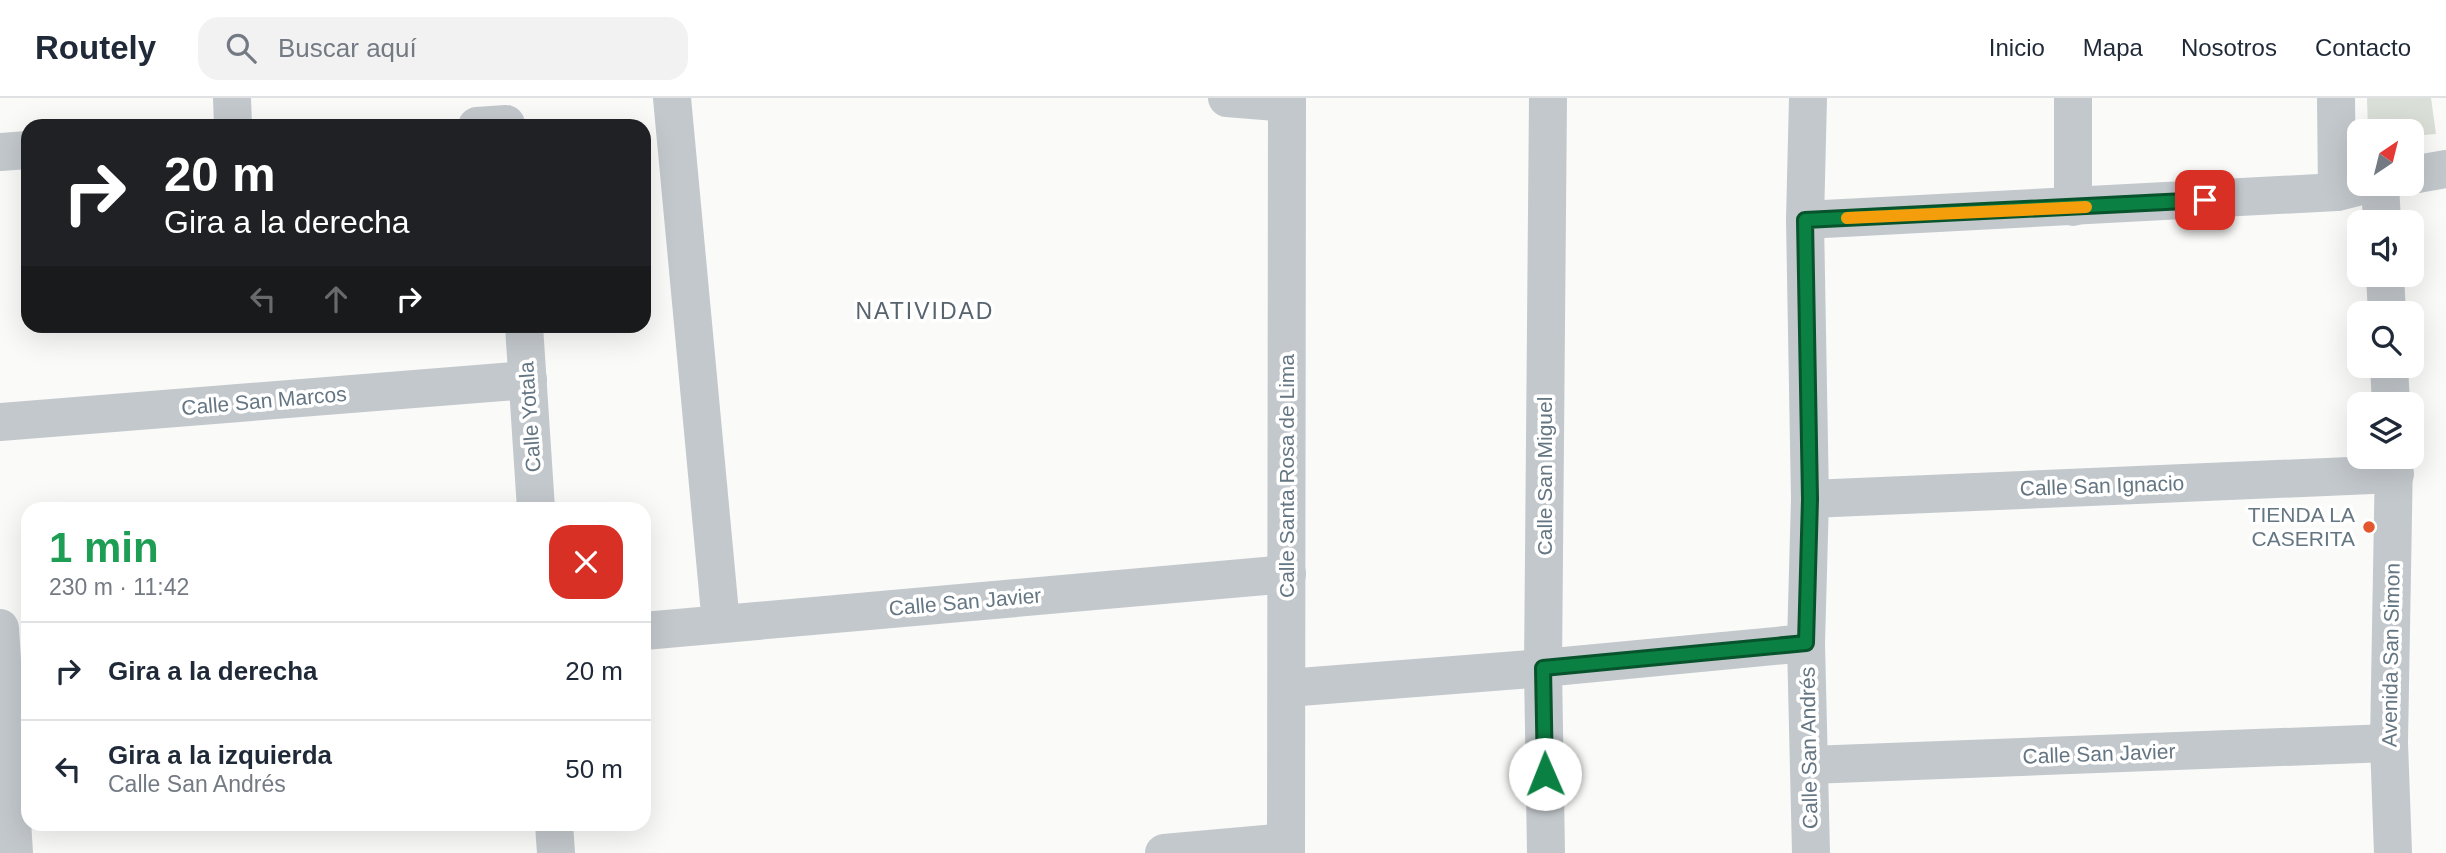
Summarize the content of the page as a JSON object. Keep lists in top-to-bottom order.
{
  "streets": {
    "street": [
      "Calle San Marcos",
      "Calle Yotala",
      "Calle Santa Rosa de Lima",
      "Calle San Miguel",
      "Calle San Ignacio",
      "Calle San Javier",
      "Avenida San Simon",
      "Calle San Andrés"
    ]
  },
  "crossings": [
    ["Calle San Marcos", "Calle Yotala"],
    ["Calle Santa Rosa de Lima", "Calle San Javier"],
    ["Calle San Ignacio", "Calle San Andrés"],
    ["Calle San Javier", "Avenida San Simon"],
    ["Calle San Javier", "Calle San Andrés"]
  ],
  "districts": ["NATIVIDAD"],
  "places": ["TIENDA LA CASERITA"],
  "north": "top right",
  "page": {
    "header": "Routely",
    "search": "Buscar aquí",
    "nav": [
      "Inicio",
      "Mapa",
      "Nosotros",
      "Contacto"
    ],
    "turn": ["20 m", "Gira a la derecha"],
    "heading": ["1 min", "230 m · 11:42"],
    "list": [
      {
        "name": "Gira a la derecha",
        "value": "20 m"
      },
      {
        "name": "Gira a la izquierda",
        "note": "Calle San Andrés",
        "value": "50 m"
      }
    ]
  }
}
